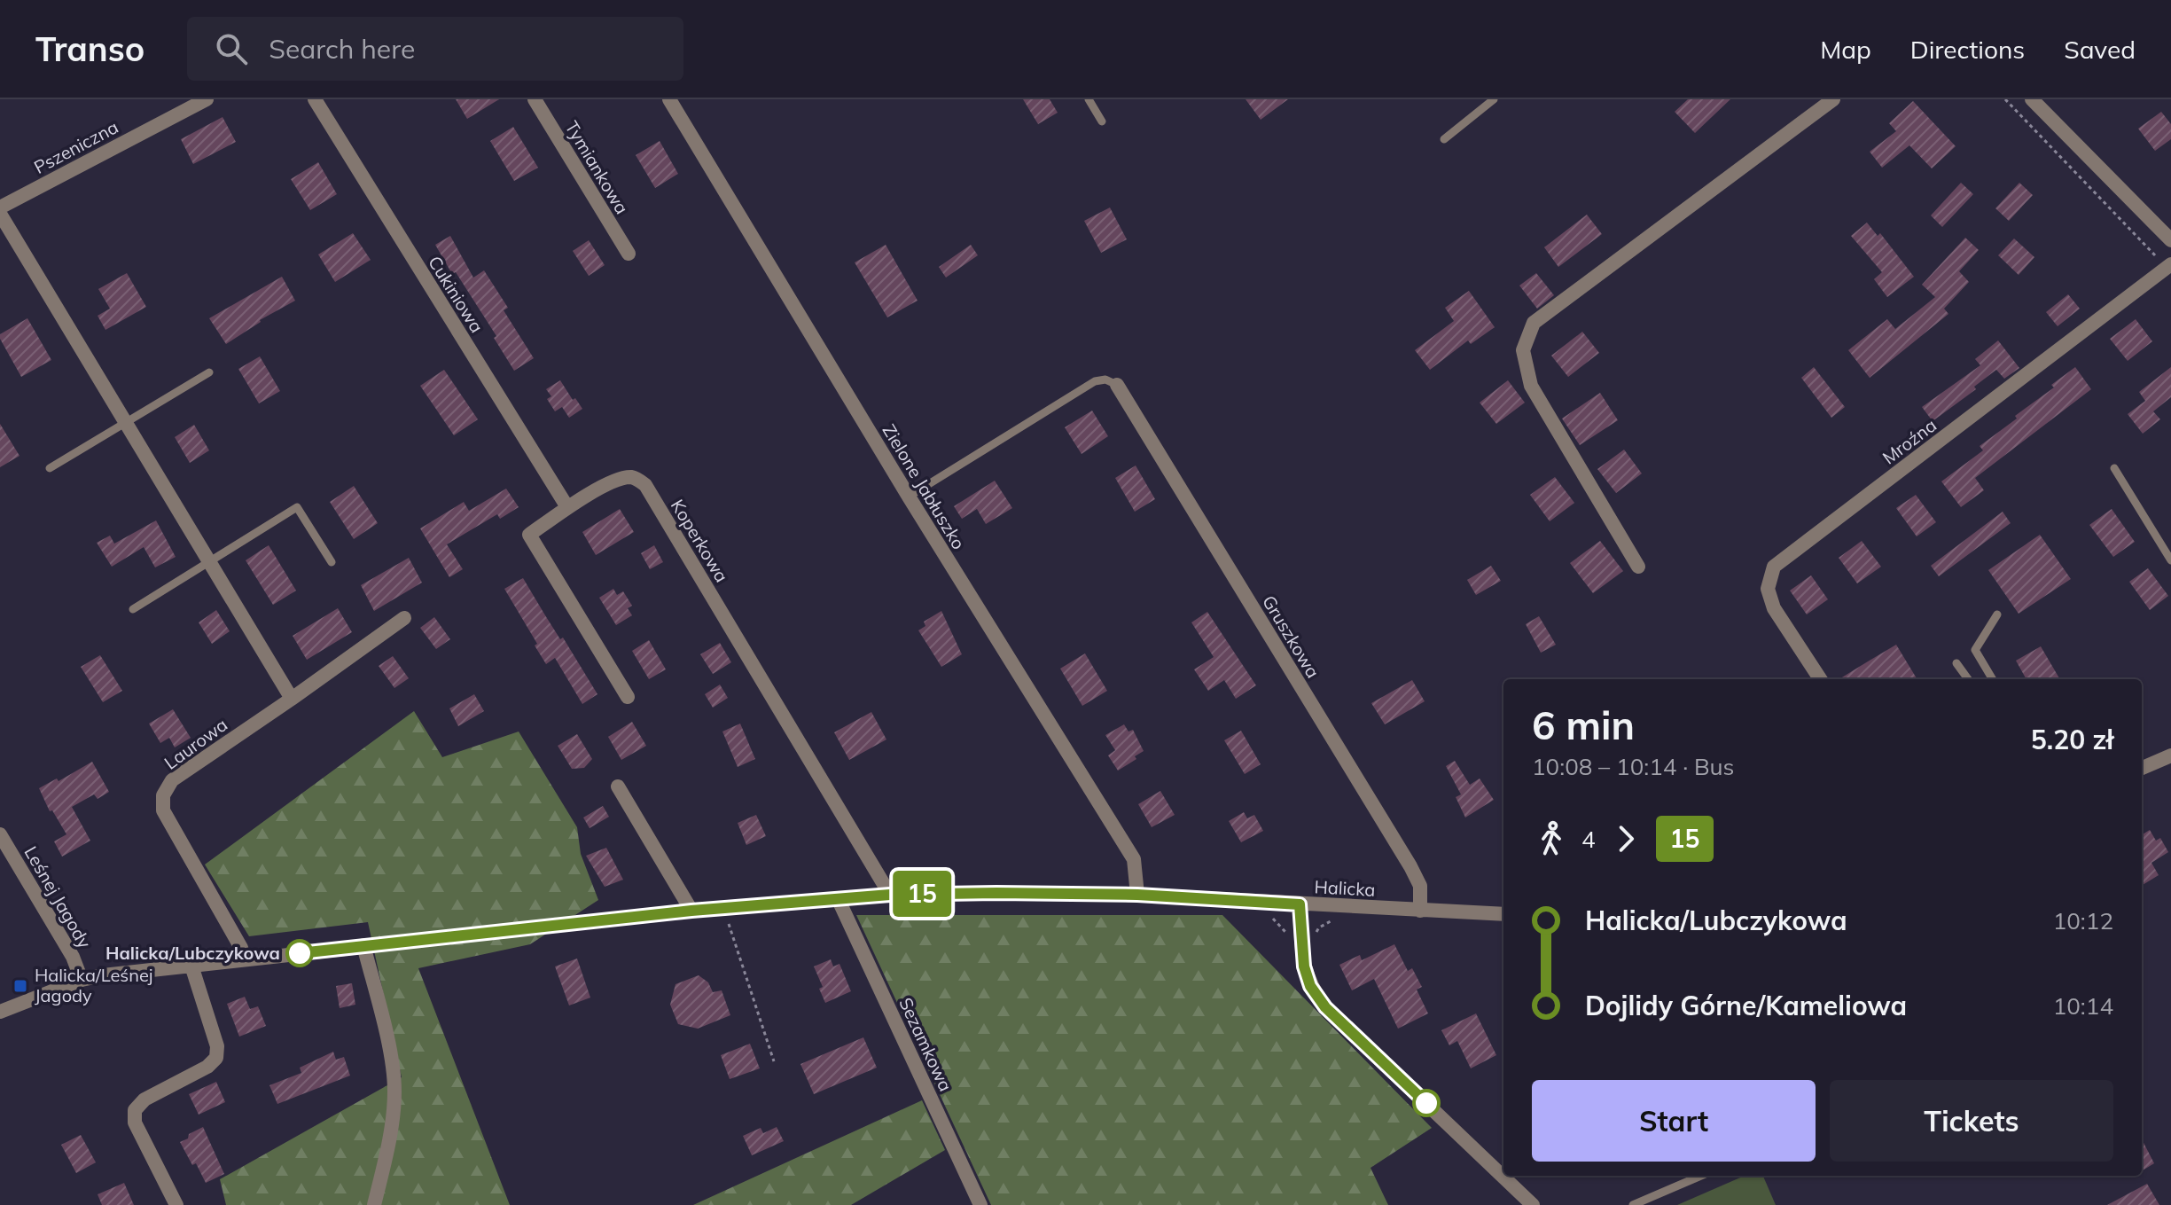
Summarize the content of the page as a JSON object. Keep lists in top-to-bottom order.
{
  "streets": {
    "street": [
      "Pszeniczna",
      "Tymiankowa",
      "Cukiniowa",
      "Mroźna",
      "Zielone Jabłuszko",
      "Koperkowa",
      "Gruszkowa",
      "Laurowa",
      "Halicka",
      "Leśnej Jagody",
      "Sezamkowa"
    ]
  },
  "crossings": [
    ["Cukiniowa", "Koperkowa"],
    ["Zielone Jabłuszko", "Halicka"],
    ["Koperkowa", "Halicka"],
    ["Gruszkowa", "Halicka"],
    ["Laurowa", "Halicka"],
    ["Halicka", "Leśnej Jagody"],
    ["Halicka", "Sezamkowa"]
  ],
  "places": {
    "other": ["Halicka/Lubczykowa"],
    "transit": ["Halicka/Leśnej Jagody"]
  },
  "lines": ["bus line 15"],
  "page": {
    "header": "Transo",
    "search": "Search here",
    "nav": ["Map", "Directions", "Saved"],
    "on_map": "15",
    "heading": ["6 min", "10:08 – 10:14 · Bus", "5.20 zł"],
    "legs": ["4", "15"],
    "list": [
      {
        "name": "Halicka/Lubczykowa",
        "value": "10:12"
      },
      {
        "name": "Dojlidy Górne/Kameliowa",
        "value": "10:14"
      }
    ],
    "buttons": ["Start", "Tickets"]
  }
}
